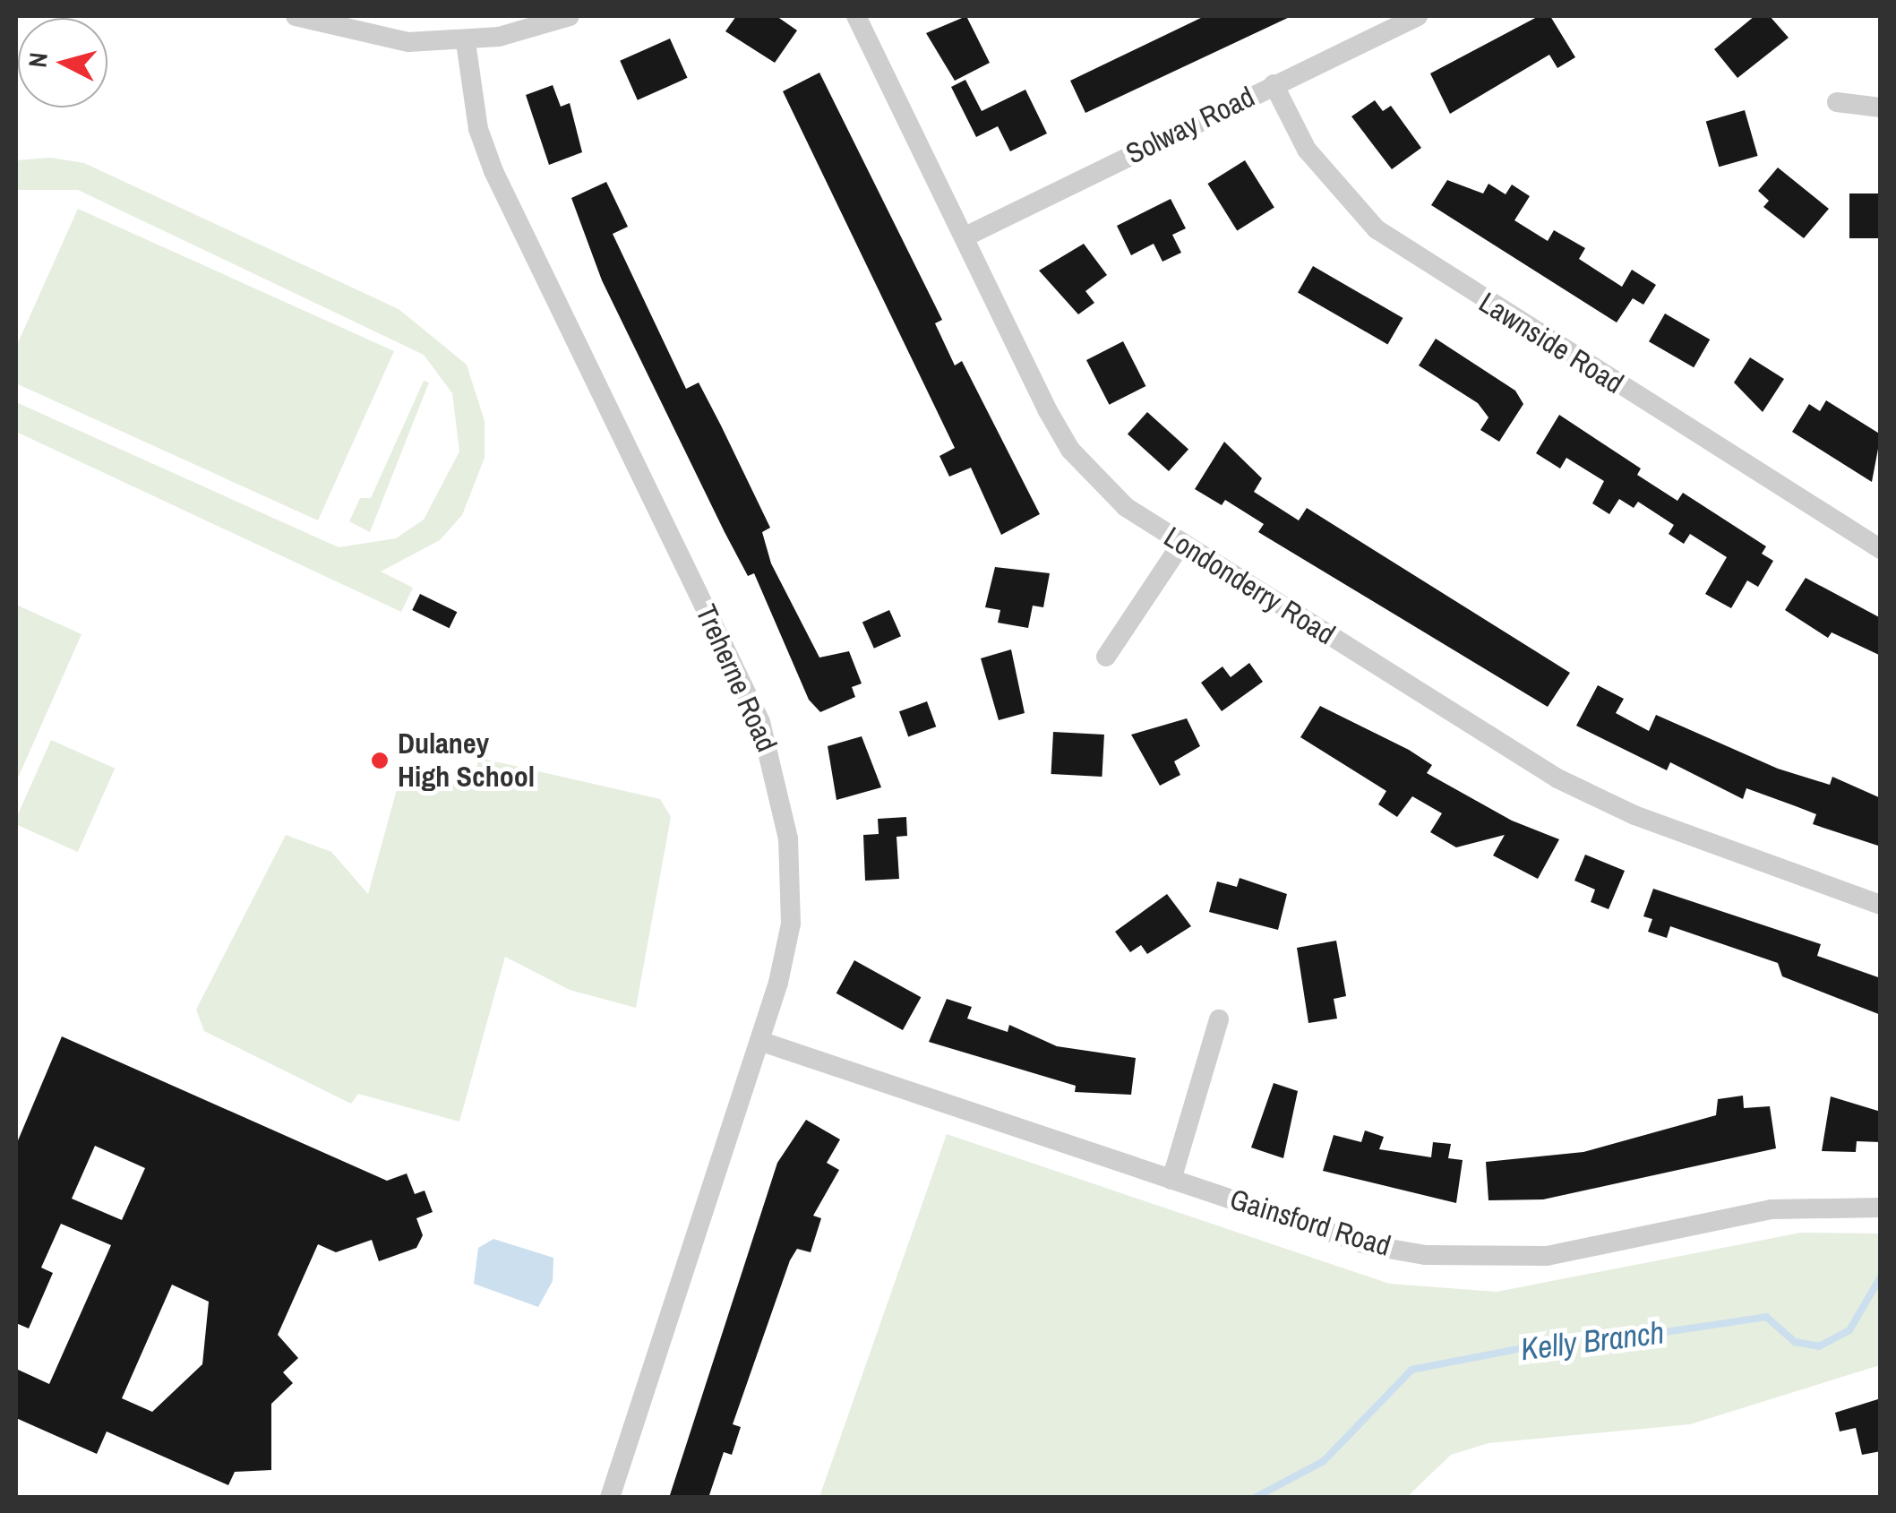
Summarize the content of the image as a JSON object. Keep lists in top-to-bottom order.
{
  "streets": {
    "street": [
      "Solway Road",
      "Lawnside Road",
      "Londonderry Road",
      "Treherne Road",
      "Gainsford Road"
    ]
  },
  "crossings": [
    ["Solway Road", "Lawnside Road"],
    ["Solway Road", "Londonderry Road"],
    ["Treherne Road", "Gainsford Road"]
  ],
  "water": ["Kelly Branch"],
  "places": ["Dulaney High School"],
  "north": "left"
}
